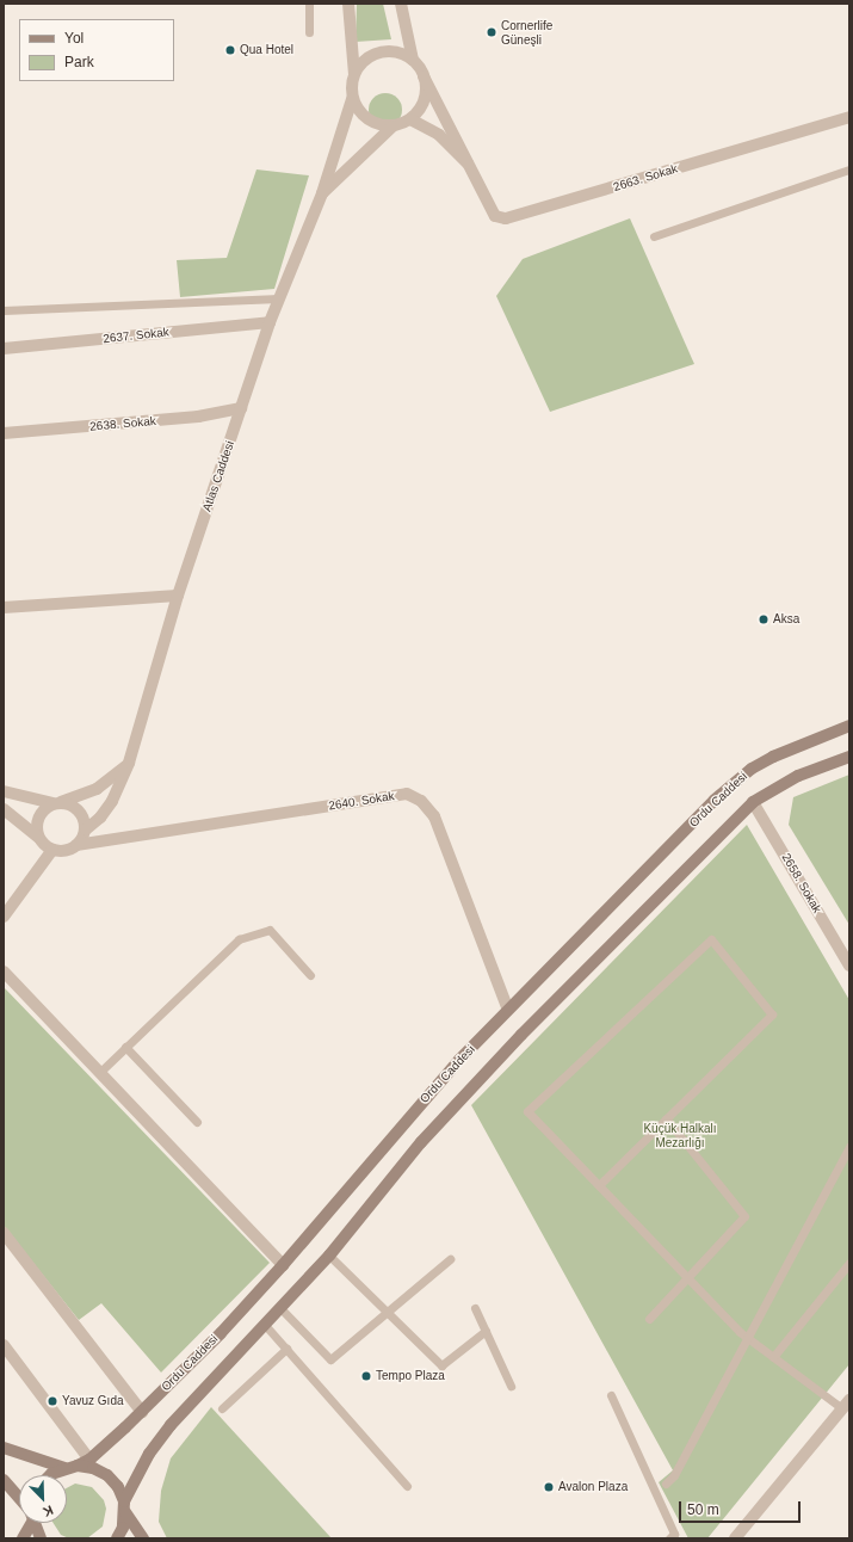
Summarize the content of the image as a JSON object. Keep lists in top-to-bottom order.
{
  "streets": {
    "main road": ["Ordu Caddesi"],
    "street": [
      "2663. Sokak",
      "2637. Sokak",
      "2638. Sokak",
      "Atlas Caddesi",
      "2640. Sokak",
      "2658. Sokak"
    ]
  },
  "crossings": [
    ["2637. Sokak", "Atlas Caddesi"],
    ["2638. Sokak", "Atlas Caddesi"],
    ["Atlas Caddesi", "2640. Sokak"],
    ["Ordu Caddesi", "2640. Sokak"],
    ["Ordu Caddesi", "2658. Sokak"]
  ],
  "parks": ["Küçük Halkalı Mezarlığı"],
  "places": [
    "Cornerlife Güneşli",
    "Qua Hotel",
    "Aksa",
    "Tempo Plaza",
    "Yavuz Gıda",
    "Avalon Plaza"
  ],
  "legend": ["Yol", "Park"],
  "scale_bar": "50 m",
  "north": "bottom right"
}
